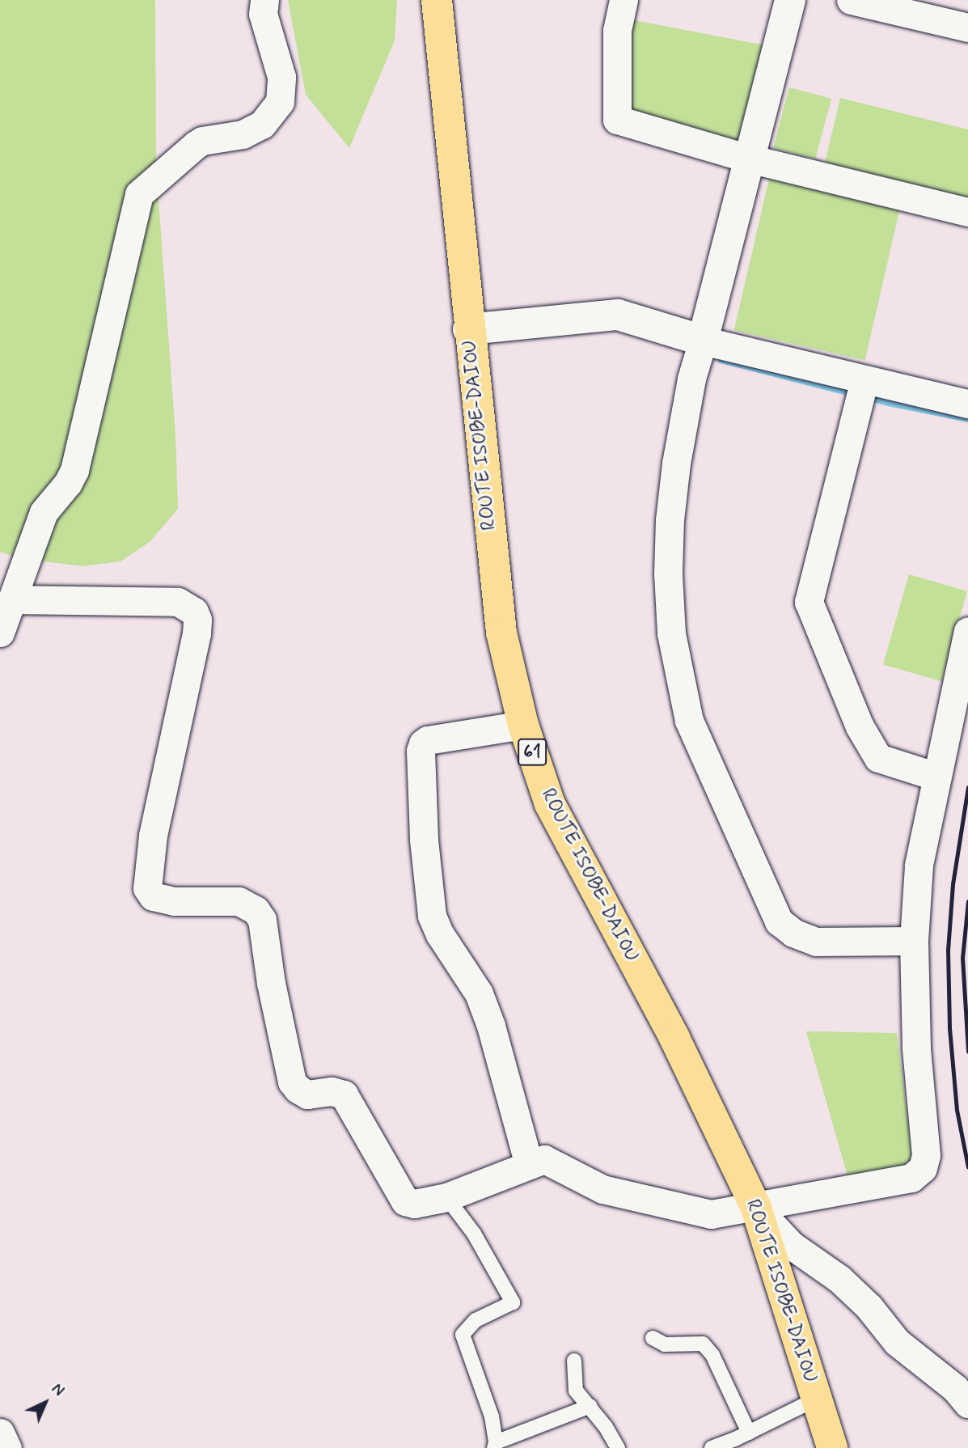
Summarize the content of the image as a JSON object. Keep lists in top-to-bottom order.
{
  "streets": {
    "main road": ["ROUTE ISOBE-DAIOU", "61"]
  },
  "north": "top right"
}
